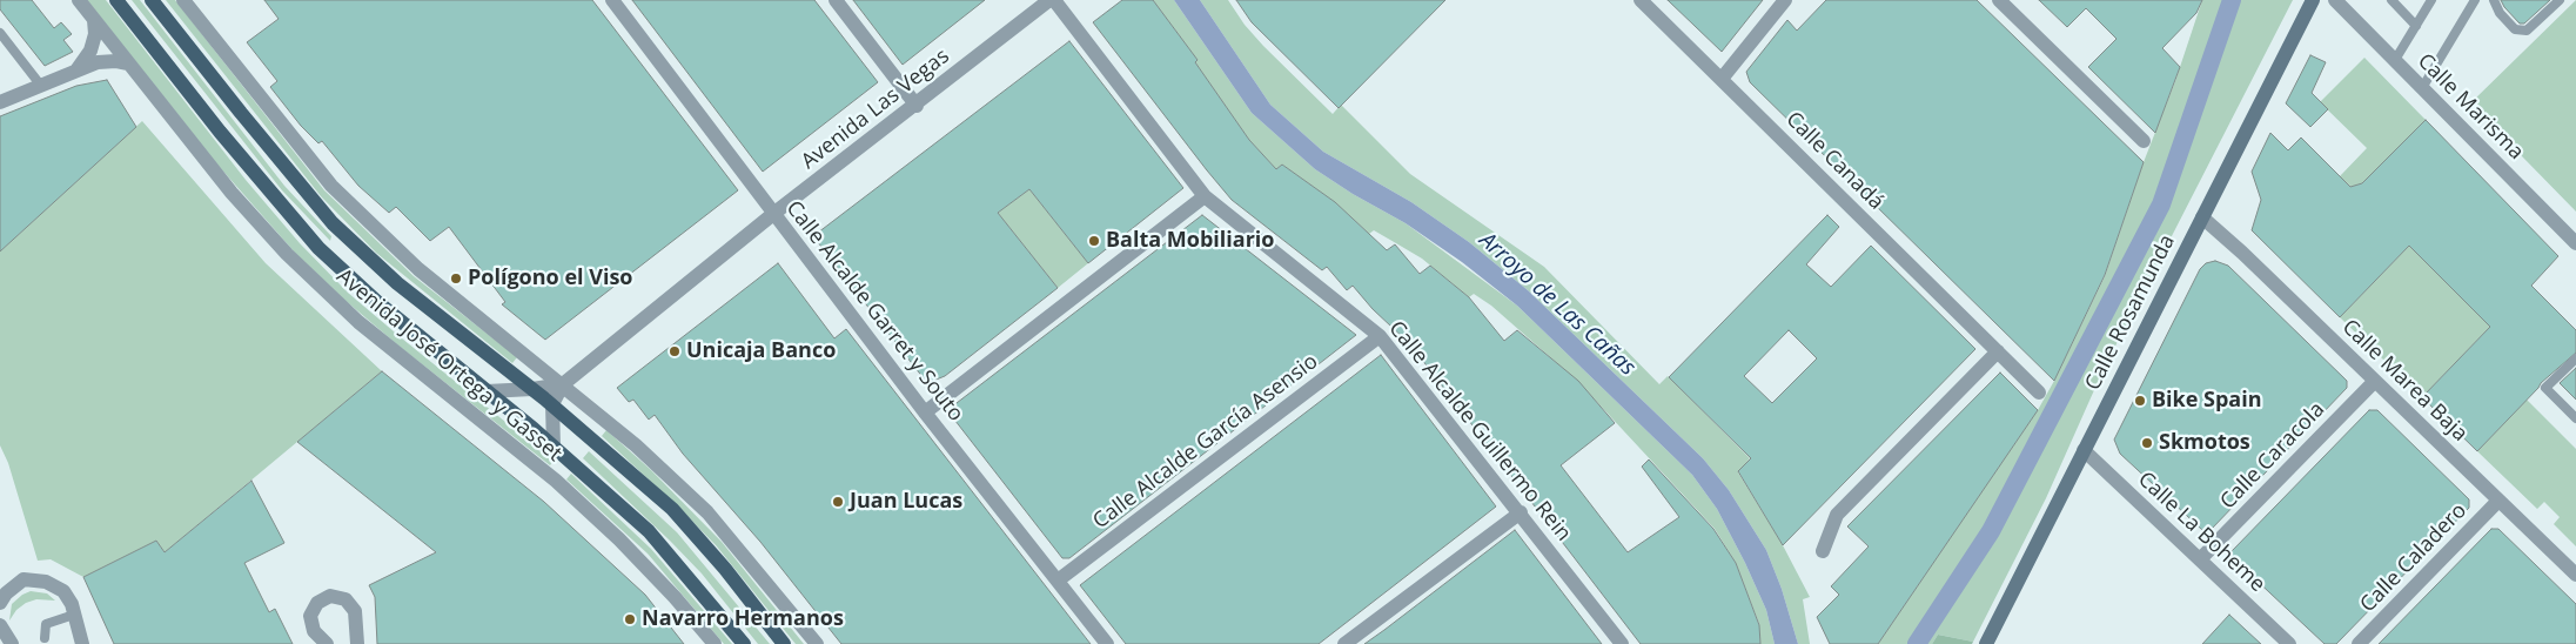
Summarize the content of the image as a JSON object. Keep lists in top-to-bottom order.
{
  "streets": {
    "main road": ["Calle Rosamunda", "Avenida José Ortega y Gasset"],
    "street": [
      "Calle Marisma",
      "Avenida Las Vegas",
      "Calle Canadá",
      "Calle Alcalde Garret y Souto",
      "Calle Marea Baja",
      "Calle Alcalde Guillermo Rein",
      "Calle Alcalde García Asensio",
      "Calle Caracola",
      "Calle La Boheme",
      "Calle Caladero"
    ]
  },
  "crossings": [
    ["Avenida Las Vegas", "Calle Alcalde Garret y Souto"],
    ["Calle Alcalde Garret y Souto", "Calle Alcalde García Asensio"],
    ["Calle Rosamunda", "Calle Marea Baja"],
    ["Calle Rosamunda", "Calle La Boheme"],
    ["Calle Marea Baja", "Calle Caracola"],
    ["Calle Marea Baja", "Calle Caladero"],
    ["Calle Alcalde Guillermo Rein", "Calle Alcalde García Asensio"],
    ["Calle Caracola", "Calle La Boheme"]
  ],
  "water": ["Arroyo de Las Cañas"],
  "places": [
    "Balta Mobiliario",
    "Polígono el Viso",
    "Unicaja Banco",
    "Bike Spain",
    "Skmotos",
    "Juan Lucas",
    "Navarro Hermanos"
  ]
}
